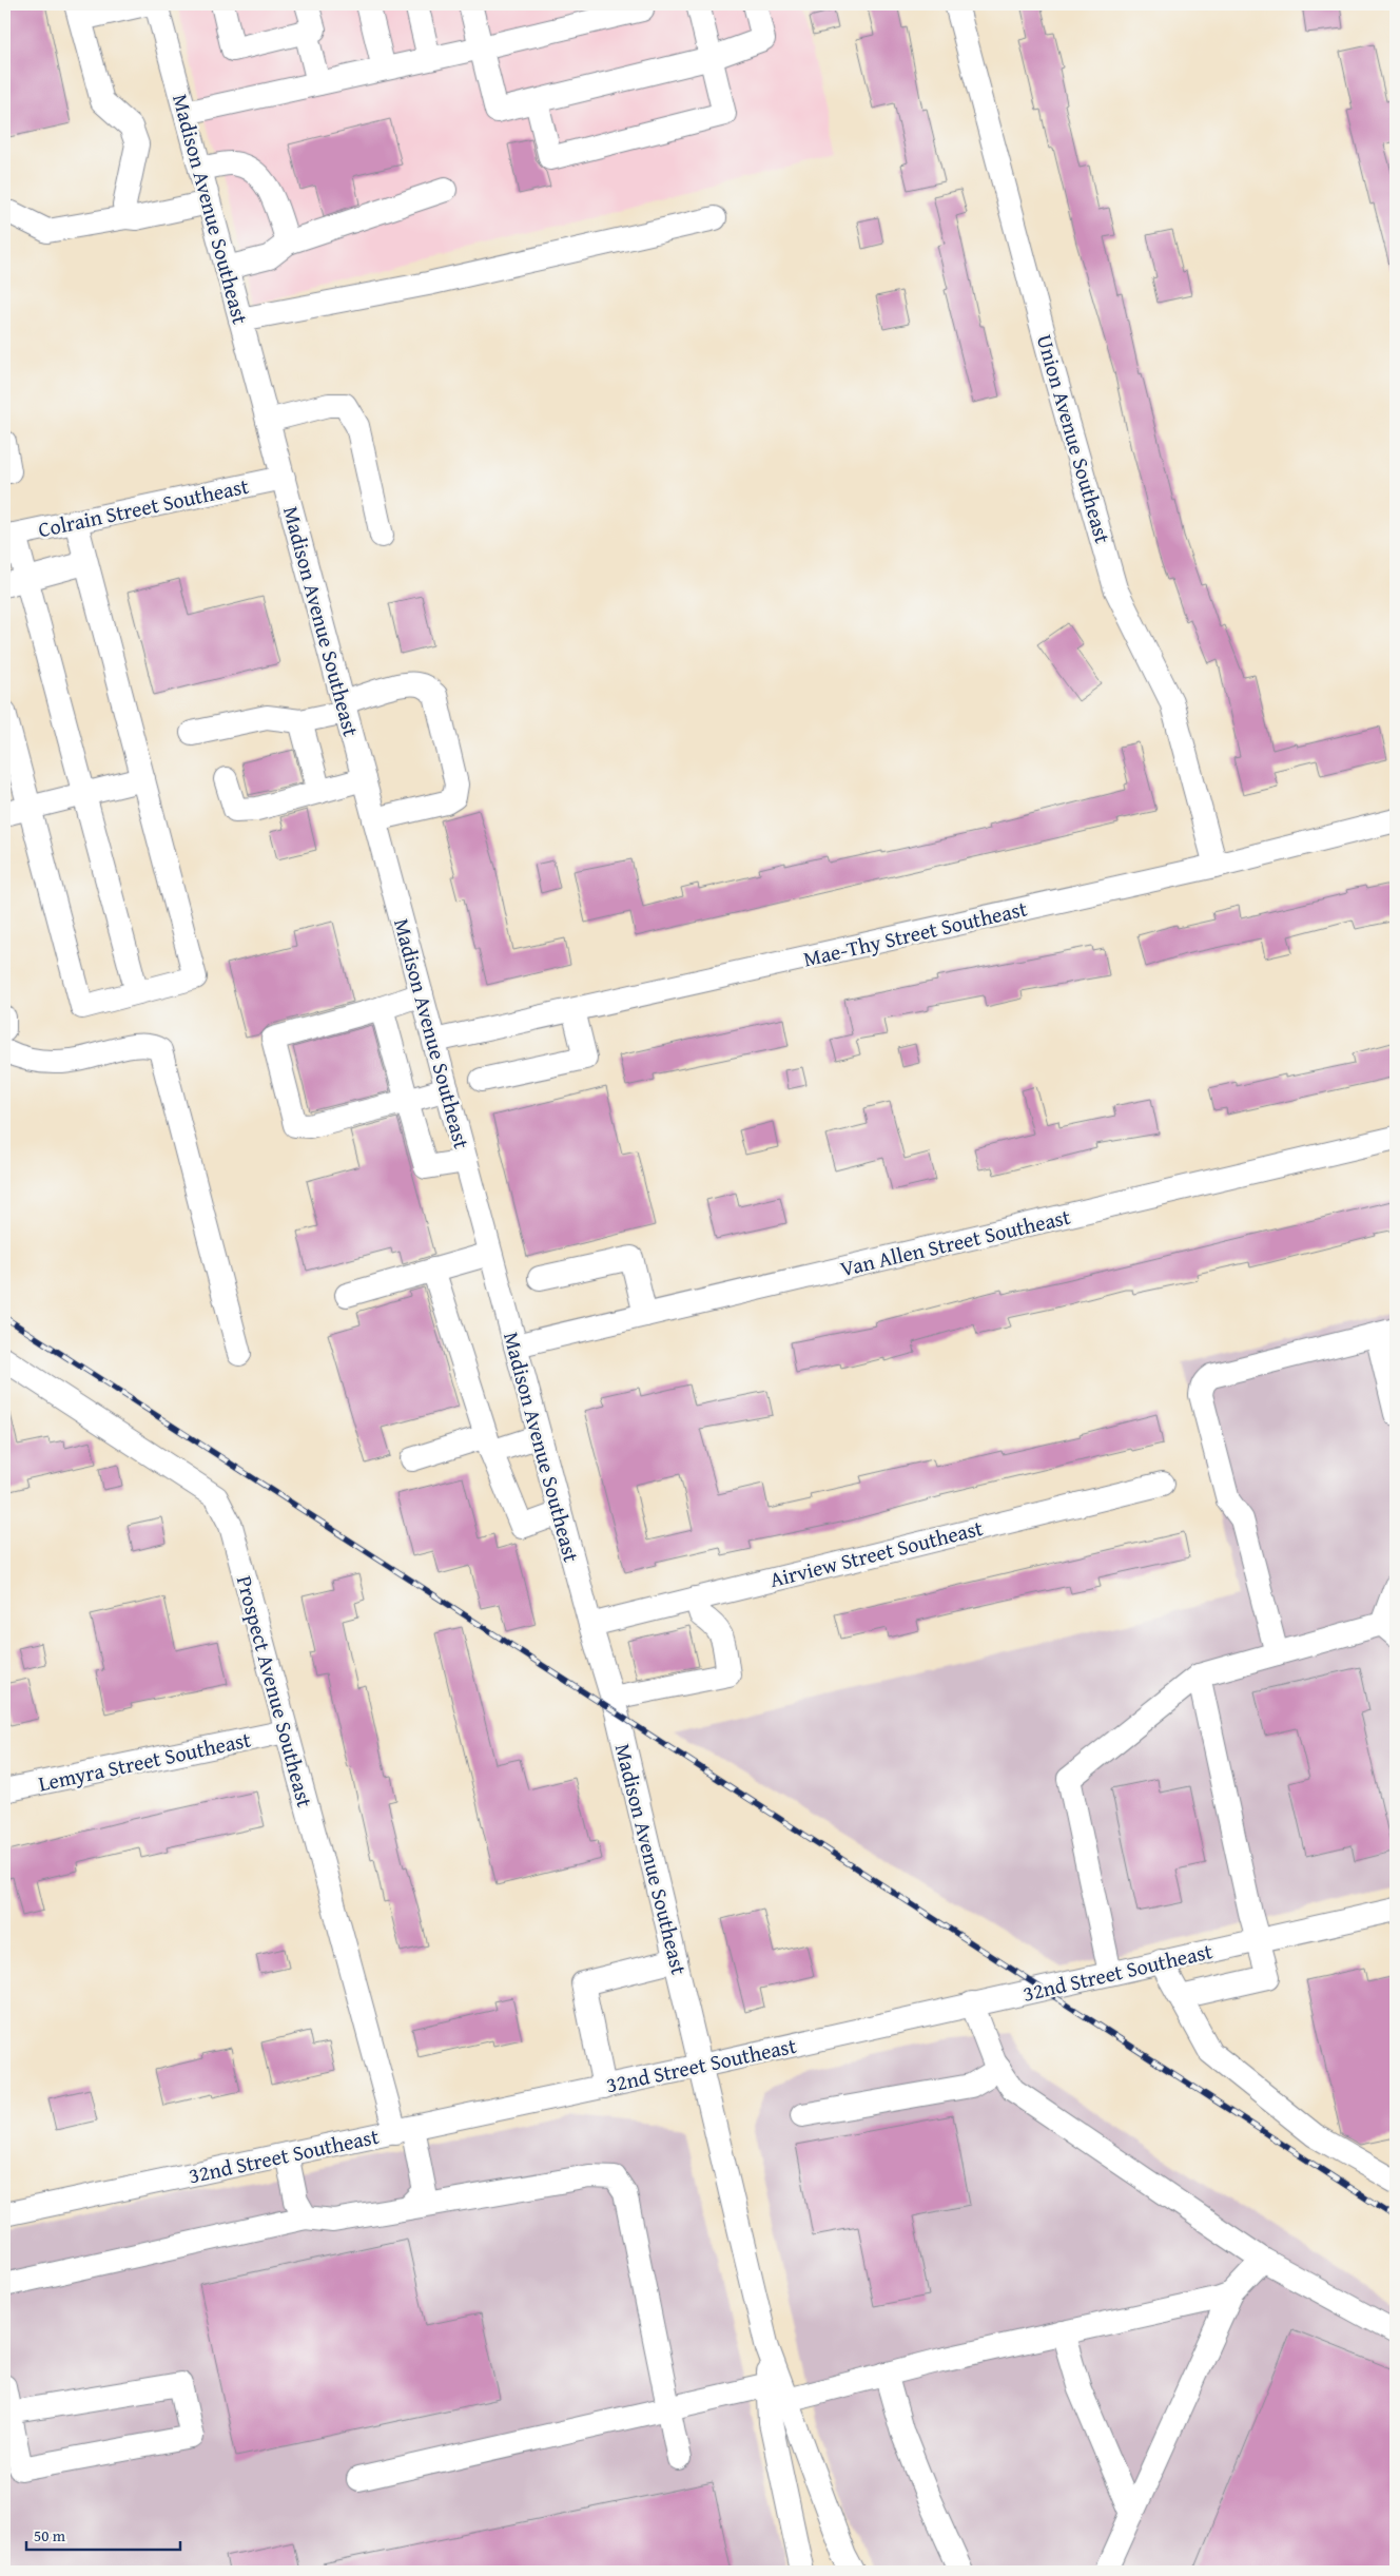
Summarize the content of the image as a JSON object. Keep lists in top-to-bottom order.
{
  "streets": {
    "street": [
      "Madison Avenue Southeast",
      "Union Avenue Southeast",
      "Colrain Street Southeast",
      "Mae-Thy Street Southeast",
      "Van Allen Street Southeast",
      "Airview Street Southeast",
      "Prospect Avenue Southeast",
      "Lemyra Street Southeast",
      "32nd Street Southeast"
    ]
  },
  "crossings": [
    ["Madison Avenue Southeast", "Colrain Street Southeast"],
    ["Madison Avenue Southeast", "Mae-Thy Street Southeast"],
    ["Madison Avenue Southeast", "Van Allen Street Southeast"],
    ["Madison Avenue Southeast", "Airview Street Southeast"],
    ["Madison Avenue Southeast", "32nd Street Southeast"],
    ["Union Avenue Southeast", "Mae-Thy Street Southeast"],
    ["Prospect Avenue Southeast", "Lemyra Street Southeast"],
    ["Prospect Avenue Southeast", "32nd Street Southeast"]
  ],
  "scale_bar": "50 m"
}
